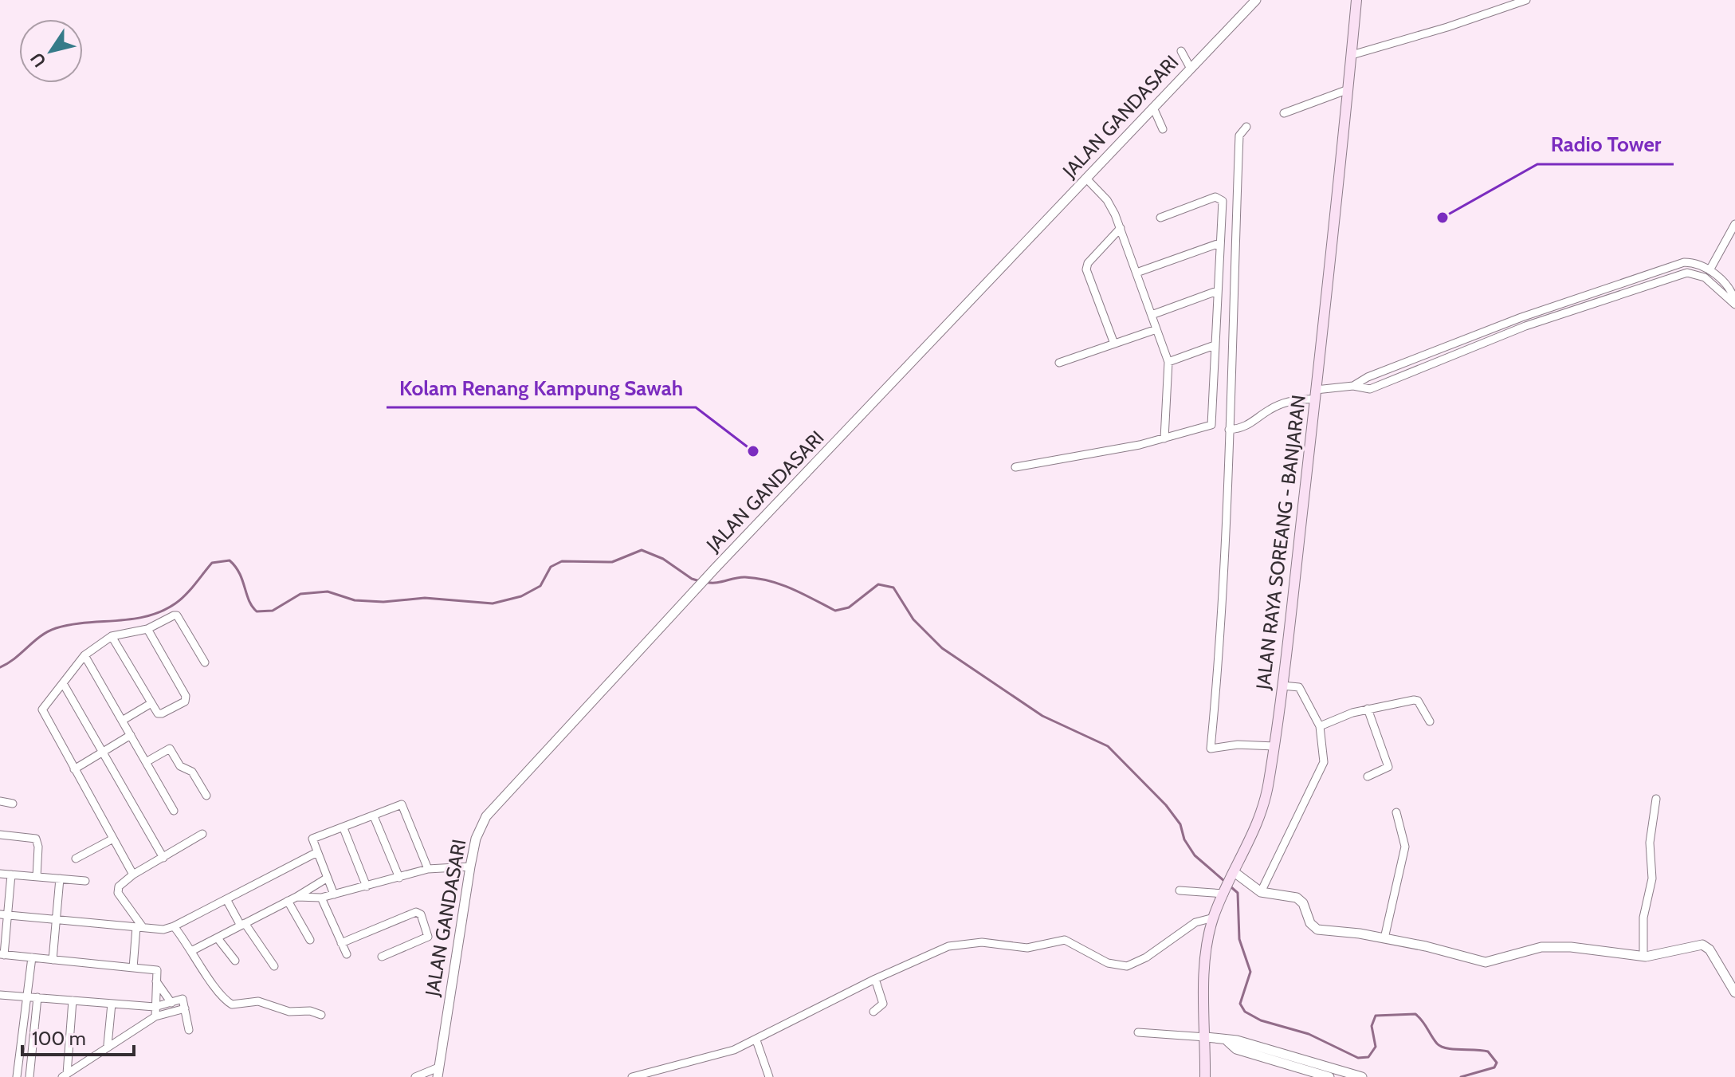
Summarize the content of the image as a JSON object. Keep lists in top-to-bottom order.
{
  "streets": {
    "main road": ["JALAN RAYA SOREANG - BANJARAN"],
    "street": ["JALAN GANDASARI"]
  },
  "places": ["Radio Tower", "Kolam Renang Kampung Sawah"],
  "scale_bar": "100 m",
  "north": "bottom left"
}
